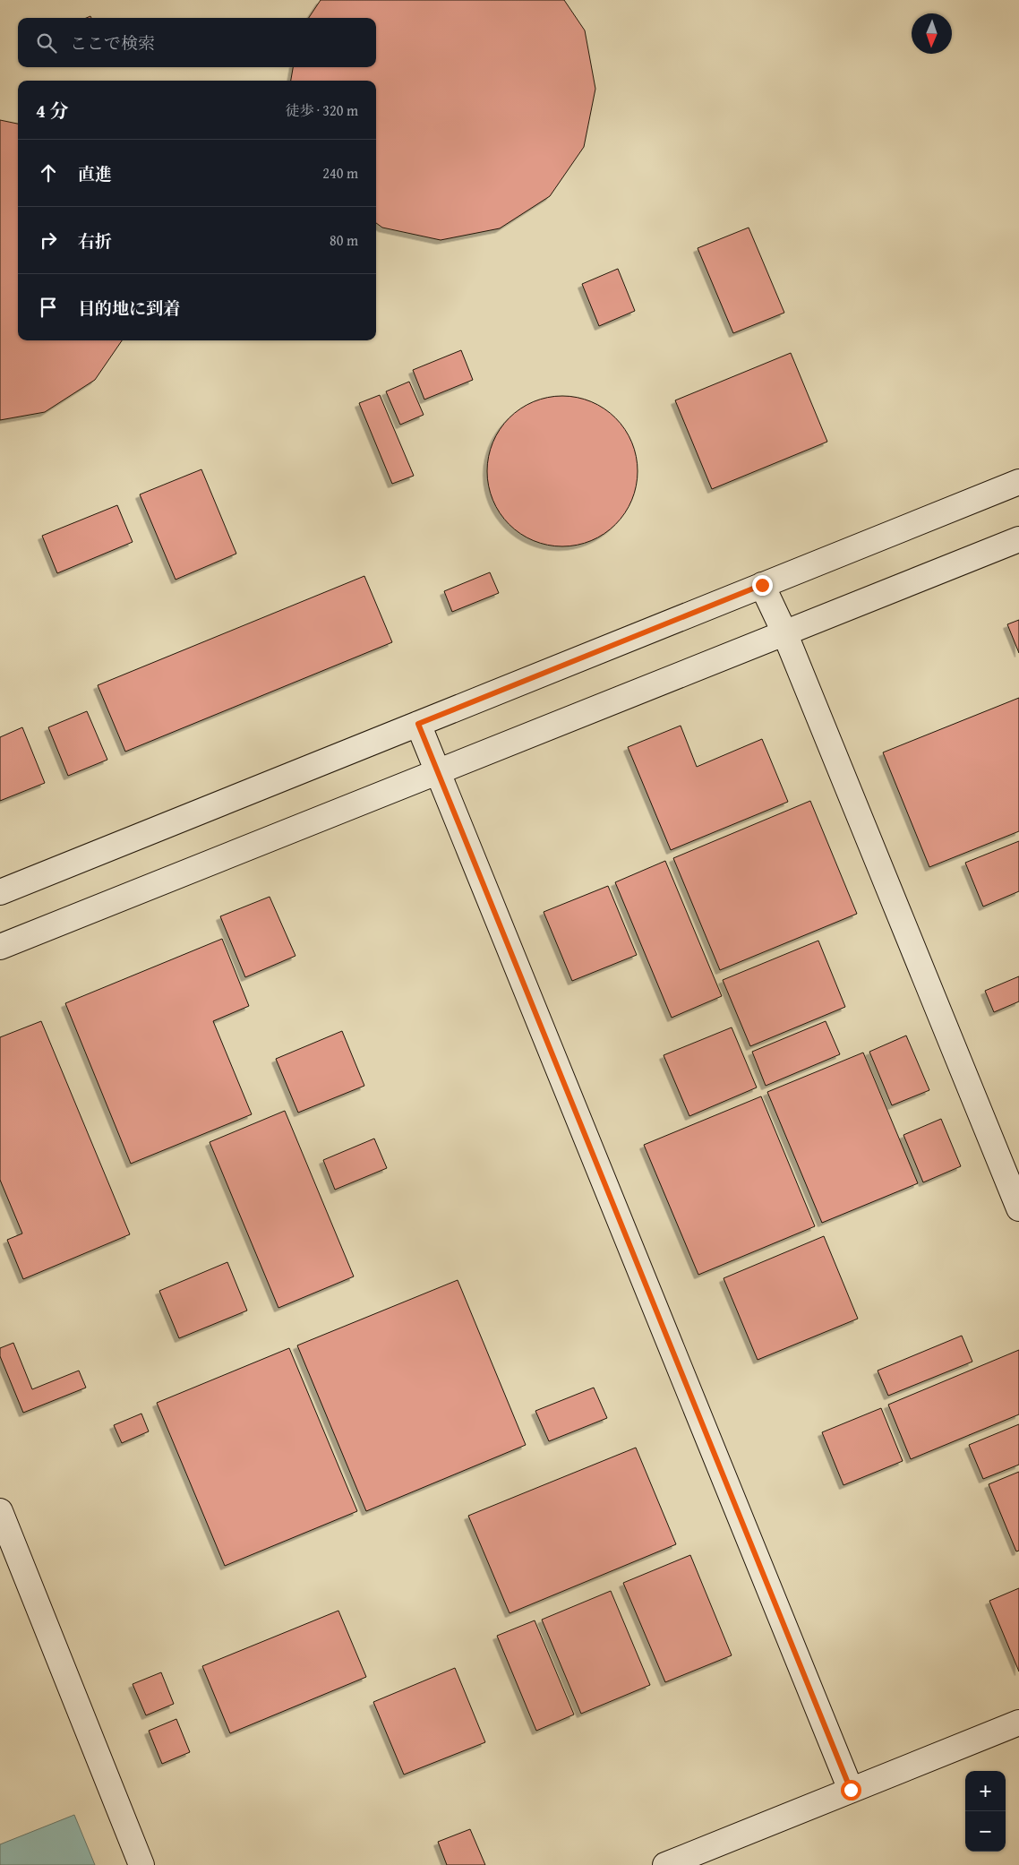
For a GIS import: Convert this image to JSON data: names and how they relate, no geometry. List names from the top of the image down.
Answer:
{
  "north": "bottom",
  "page": {
    "search": "ここで検索",
    "heading": ["4 分", "徒歩 · 320 m"],
    "list": [
      ["直進", "240 m"],
      ["右折", "80 m"],
      "目的地に到着"
    ],
    "map_buttons": ["+", "−"]
  }
}
